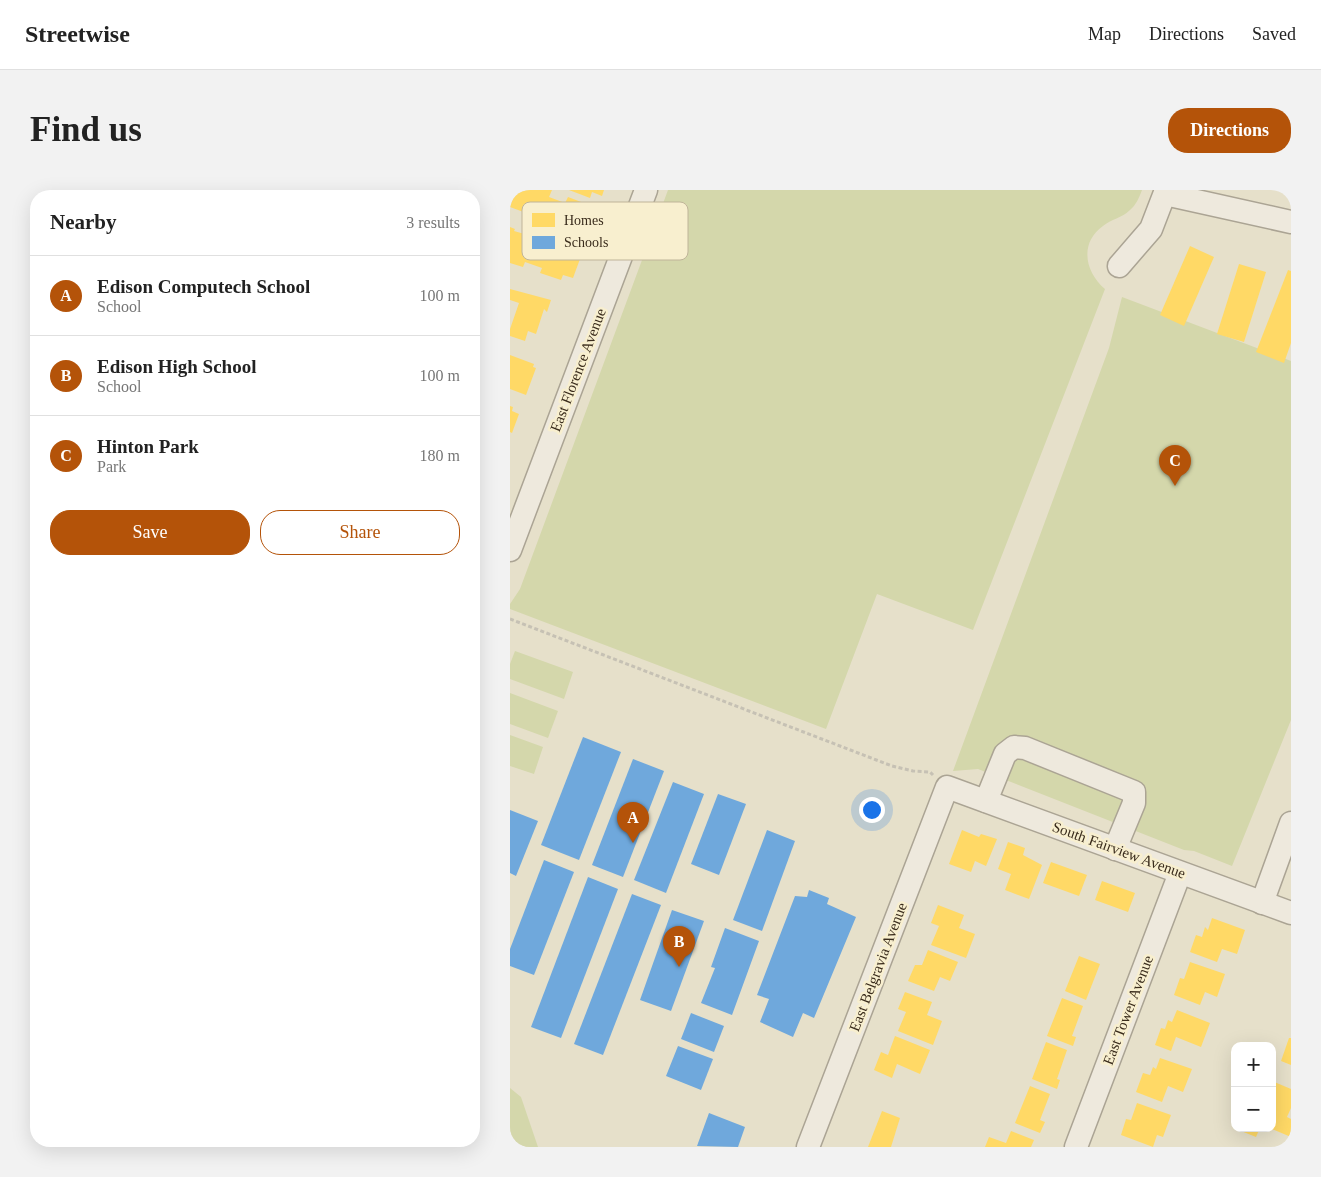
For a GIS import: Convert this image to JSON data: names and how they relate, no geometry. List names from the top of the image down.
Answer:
{
  "streets": {
    "street": [
      "East Florence Avenue",
      "South Fairview Avenue",
      "East Belgravia Avenue",
      "East Tower Avenue"
    ]
  },
  "crossings": [
    ["South Fairview Avenue", "East Belgravia Avenue"],
    ["South Fairview Avenue", "East Tower Avenue"]
  ],
  "legend": ["Homes", "Schools"],
  "page": {
    "header": "Streetwise",
    "nav": ["Map", "Directions", "Saved"],
    "buttons": [
      "Directions",
      ["Save", "Share"]
    ],
    "title": "Find us",
    "heading": ["Nearby", "3 results"],
    "list": [
      {
        "mark": "A",
        "name": "Edison Computech School",
        "note": "School",
        "value": "100 m"
      },
      {
        "mark": "B",
        "name": "Edison High School",
        "note": "School",
        "value": "100 m"
      },
      {
        "mark": "C",
        "name": "Hinton Park",
        "note": "Park",
        "value": "180 m"
      }
    ],
    "pins": ["C", "A", "B"],
    "map_buttons": ["+", "−"]
  }
}
